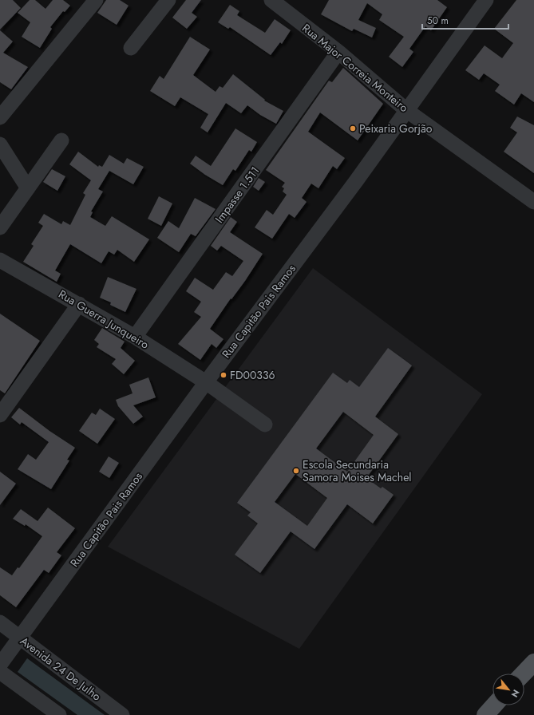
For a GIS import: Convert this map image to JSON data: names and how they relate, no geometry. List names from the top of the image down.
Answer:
{
  "streets": {
    "street": [
      "Rua Major Correia Monteiro",
      "Impasse 1.511",
      "Rua Capitão Pais Ramos",
      "Rua Guerra Junqueiro",
      "Avenida 24 De Julho"
    ]
  },
  "crossings": [
    ["Rua Major Correia Monteiro", "Impasse 1.511"],
    ["Rua Major Correia Monteiro", "Rua Capitão Pais Ramos"],
    ["Impasse 1.511", "Rua Guerra Junqueiro"],
    ["Rua Capitão Pais Ramos", "Rua Guerra Junqueiro"],
    ["Rua Capitão Pais Ramos", "Avenida 24 De Julho"]
  ],
  "places": ["Peixaria Gorjão", "FD00336", "Escola Secundaria Samora Moises Machel"],
  "scale_bar": "50 m",
  "north": "bottom right"
}
